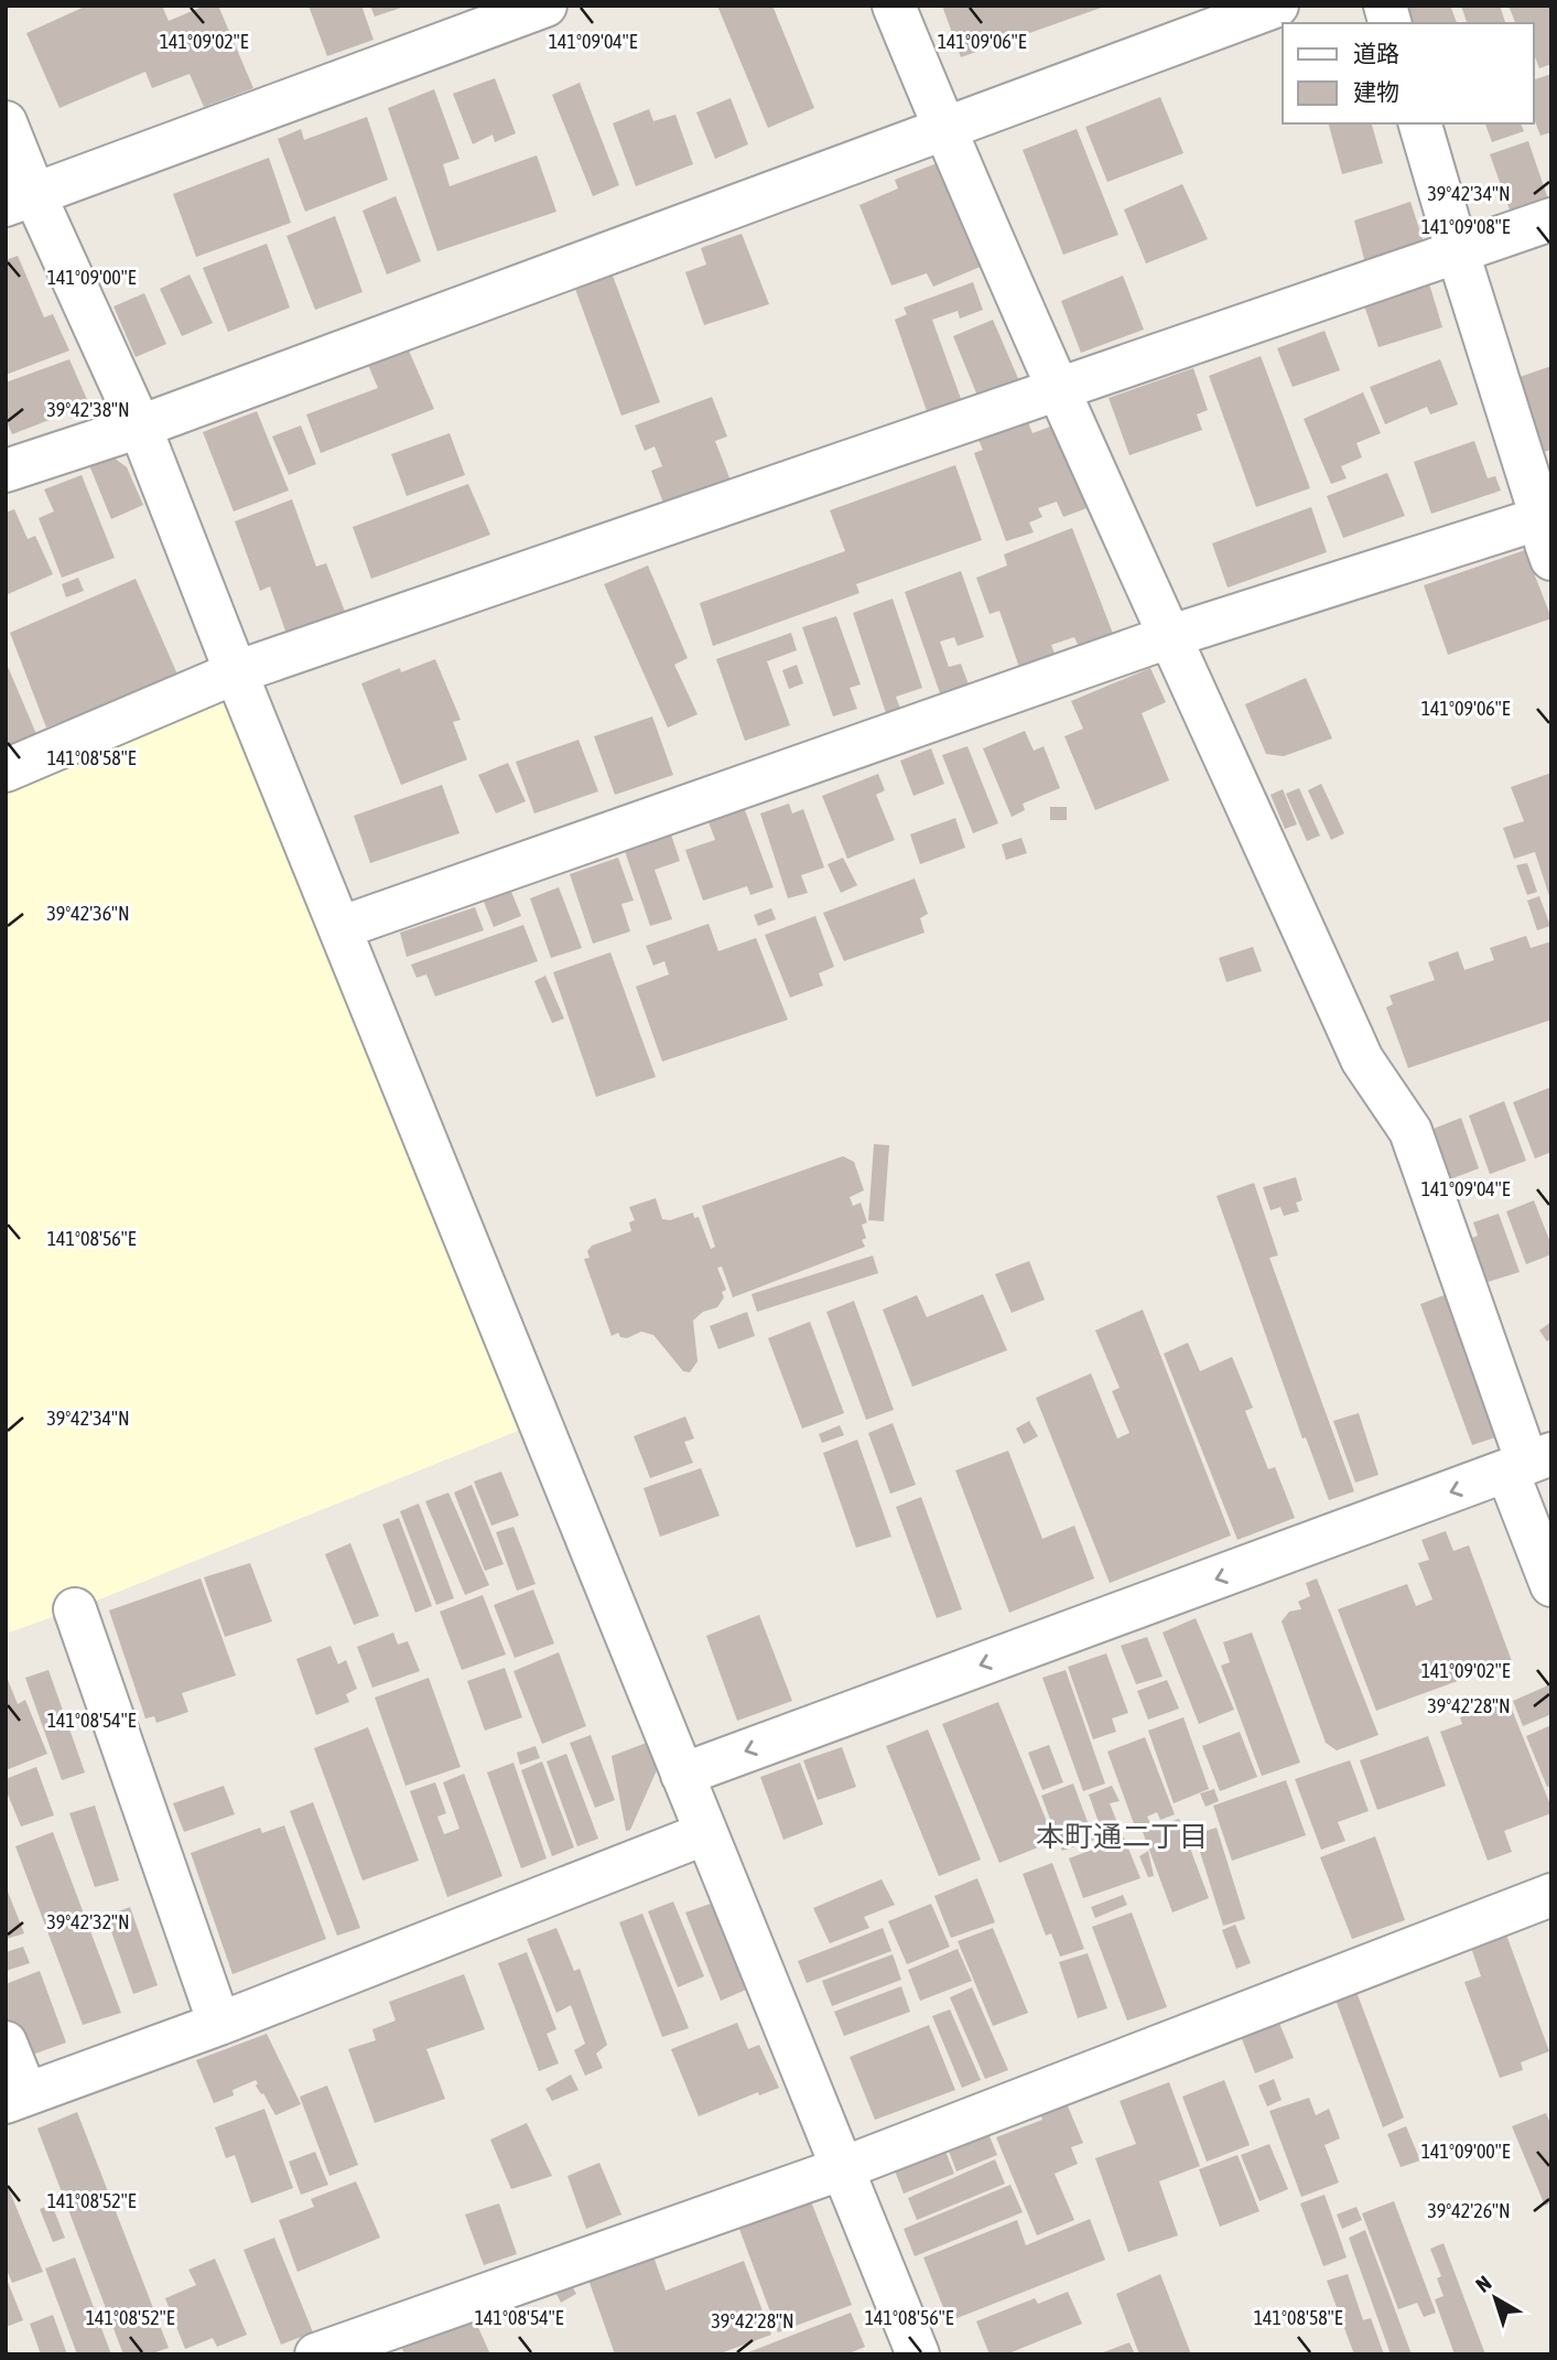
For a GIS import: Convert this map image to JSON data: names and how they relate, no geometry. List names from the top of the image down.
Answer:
{
  "districts": ["本町通二丁目"],
  "legend": ["道路", "建物"],
  "north": "top left",
  "coordinates": [
    "141°09'04\"E",
    "141°09'02\"E",
    "141°09'06\"E",
    "39°42'34\"N",
    "141°09'08\"E",
    "141°09'00\"E",
    "39°42'38\"N",
    "141°08'58\"E",
    "39°42'36\"N",
    "141°08'56\"E",
    "39°42'28\"N",
    "141°08'54\"E",
    "39°42'32\"N",
    "141°08'52\"E",
    "39°42'26\"N"
  ]
}
